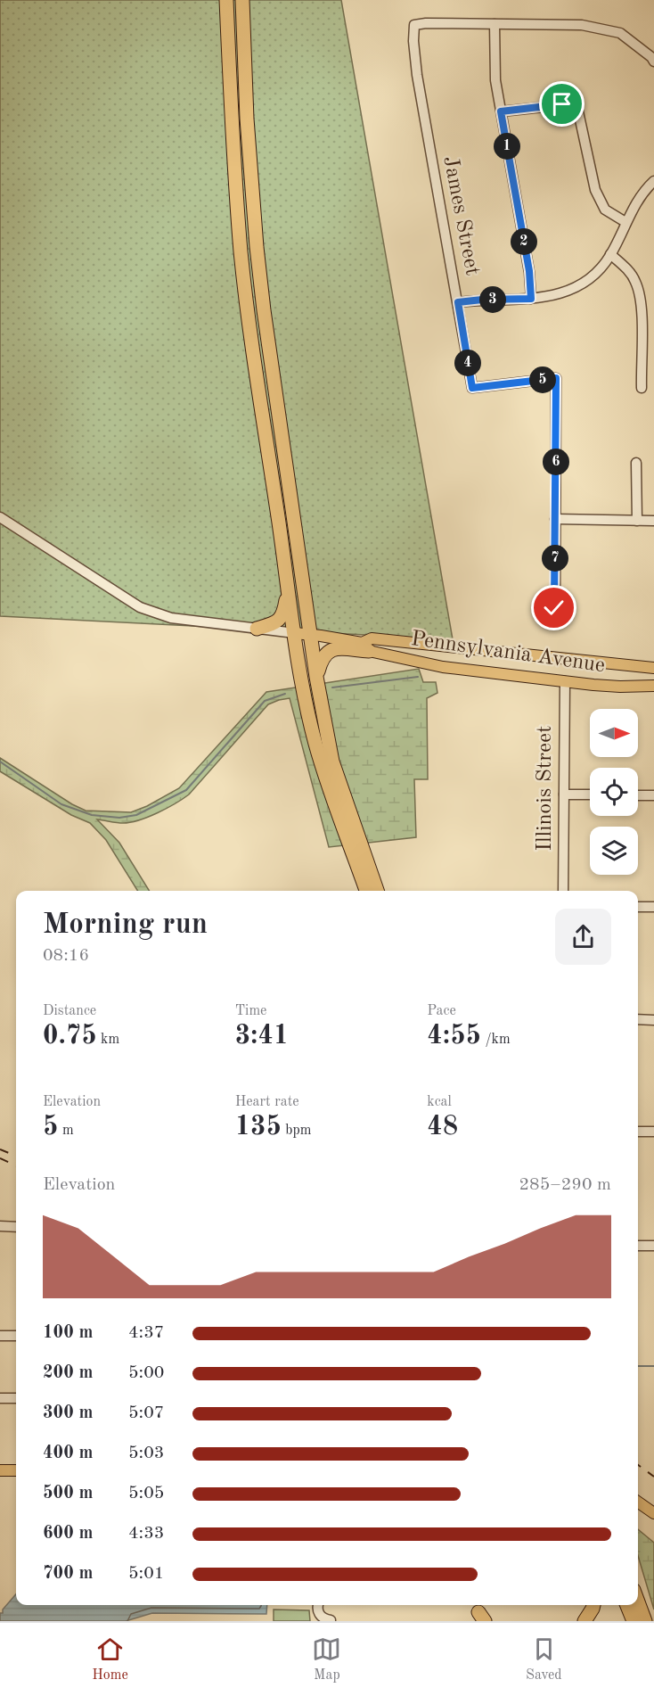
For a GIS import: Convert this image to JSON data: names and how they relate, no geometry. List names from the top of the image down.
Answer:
{
  "streets": {
    "main road": ["Pennsylvania Avenue"],
    "street": ["James Street", "Illinois Street"]
  },
  "crossings": [
    ["Pennsylvania Avenue", "Illinois Street"]
  ],
  "north": "right",
  "page": {
    "pins": [
      "1",
      "2",
      "3",
      "4",
      "5",
      "6",
      "7"
    ],
    "heading": ["Morning run", "08:16"],
    "stats": [
      ["Distance", "0.75 km"],
      ["Time", "3:41"],
      ["Pace", "4:55 /km"],
      ["Elevation", "5 m"],
      ["Heart rate", "135 bpm"],
      ["kcal", "48"]
    ],
    "chart": ["Elevation", "285–290 m"],
    "list": [
      {
        "name": "100 m",
        "note": "4:37"
      },
      {
        "name": "200 m",
        "note": "5:00"
      },
      {
        "name": "300 m",
        "note": "5:07"
      },
      {
        "name": "400 m",
        "note": "5:03"
      },
      {
        "name": "500 m",
        "note": "5:05"
      },
      {
        "name": "600 m",
        "note": "4:33"
      },
      {
        "name": "700 m",
        "note": "5:01"
      }
    ],
    "tabs": ["Home", "Map", "Saved"]
  }
}
